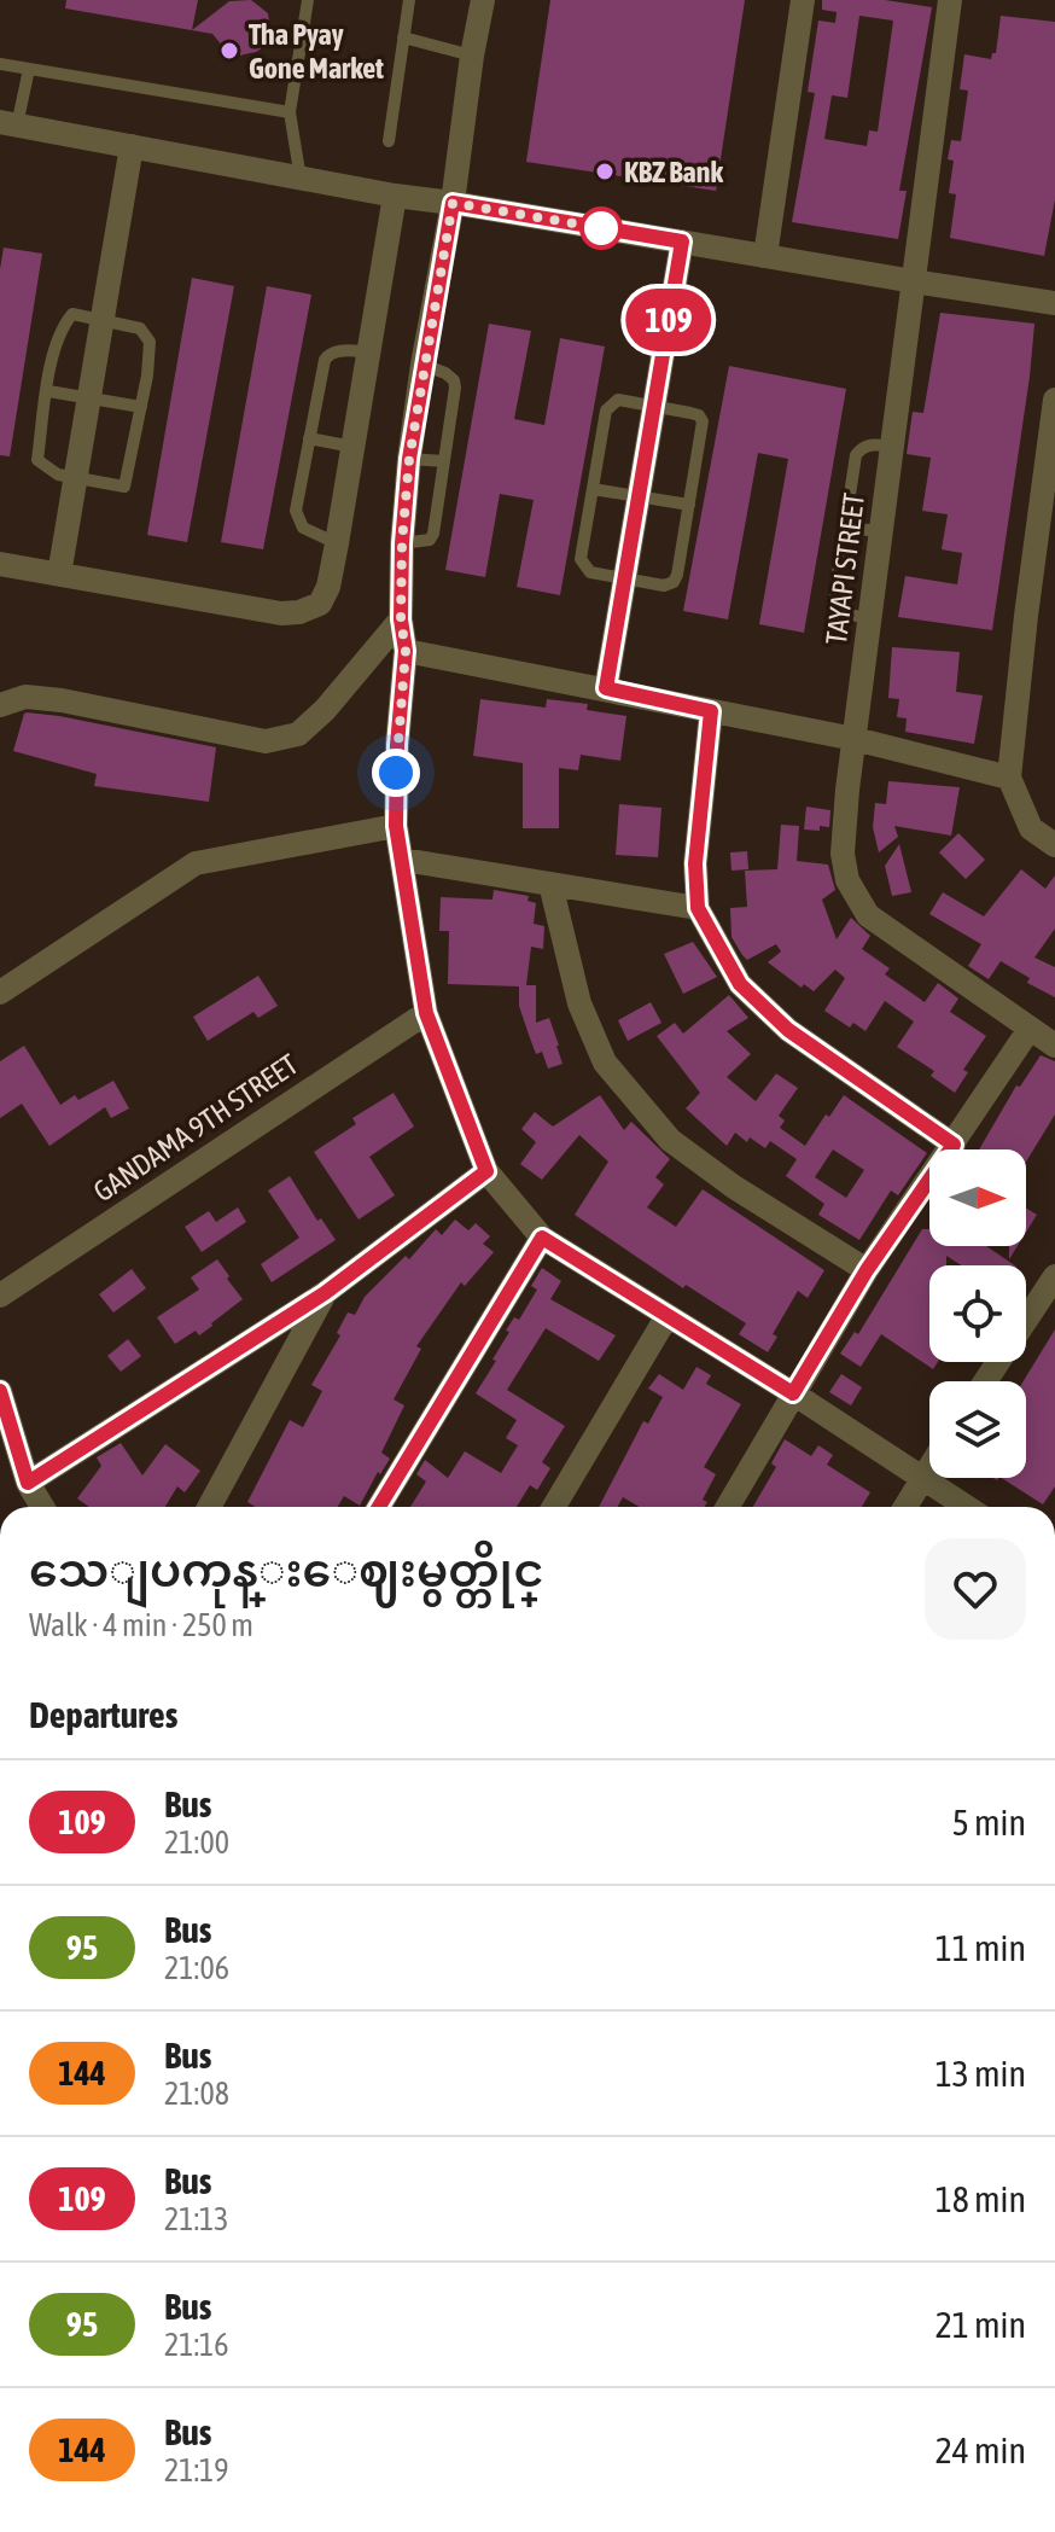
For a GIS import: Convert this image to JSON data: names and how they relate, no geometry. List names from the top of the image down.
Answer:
{
  "streets": {
    "street": ["TAYAPI STREET", "GANDAMA 9TH STREET"]
  },
  "places": ["Tha Pyay Gone Market", "KBZ Bank"],
  "lines": ["bus line 109"],
  "north": "right",
  "page": {
    "on_map": "109",
    "heading": [
      ["သေျပကုန္းေဈးမွတ္တိုင္", "Walk · 4 min · 250 m"],
      "Departures"
    ],
    "list": [
      {
        "mark": "109",
        "name": "Bus",
        "note": "21:00",
        "value": "5 min"
      },
      {
        "mark": "95",
        "name": "Bus",
        "note": "21:06",
        "value": "11 min"
      },
      {
        "mark": "144",
        "name": "Bus",
        "note": "21:08",
        "value": "13 min"
      },
      {
        "mark": "109",
        "name": "Bus",
        "note": "21:13",
        "value": "18 min"
      },
      {
        "mark": "95",
        "name": "Bus",
        "note": "21:16",
        "value": "21 min"
      },
      {
        "mark": "144",
        "name": "Bus",
        "note": "21:19",
        "value": "24 min"
      }
    ]
  }
}
